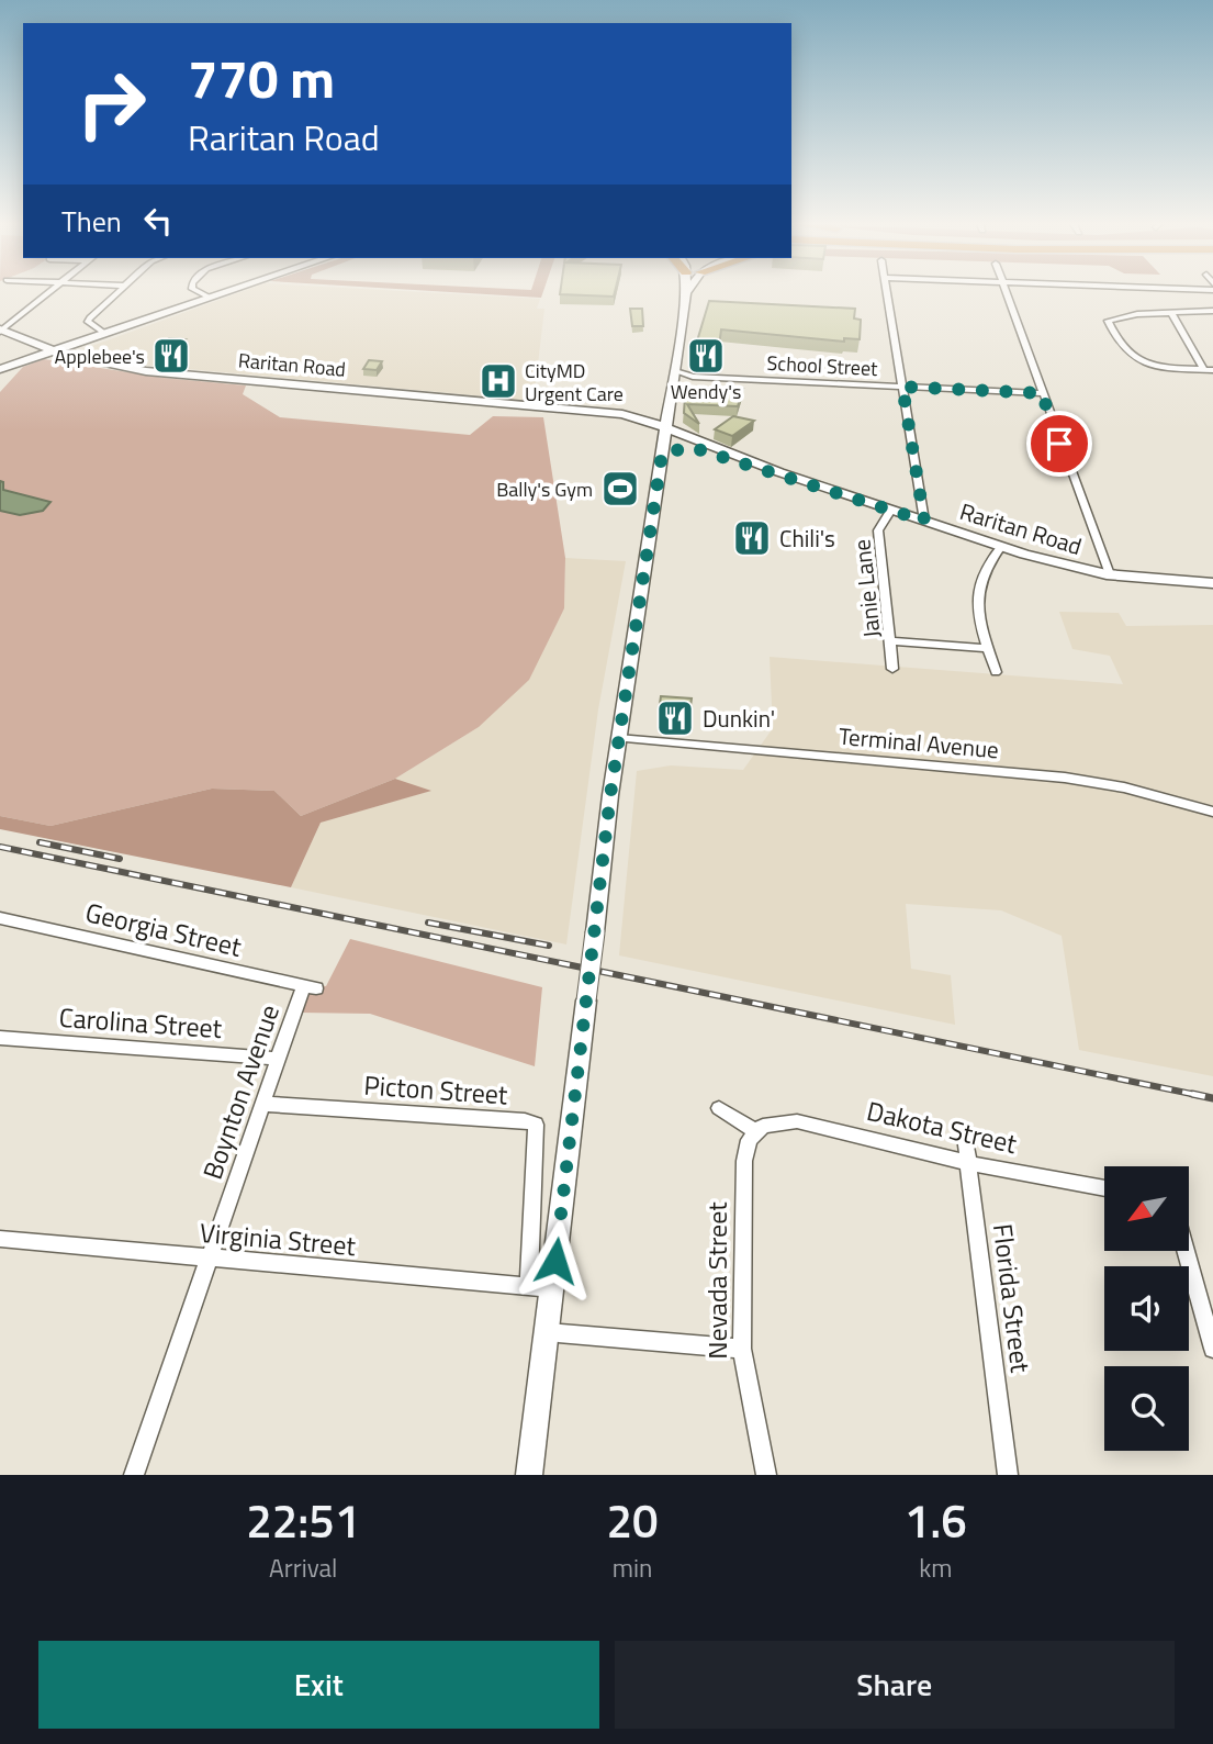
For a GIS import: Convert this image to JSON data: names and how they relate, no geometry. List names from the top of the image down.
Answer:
{
  "streets": {
    "main road": ["Raritan Road"],
    "street": [
      "School Street",
      "Janie Lane",
      "Terminal Avenue",
      "Georgia Street",
      "Carolina Street",
      "Picton Street",
      "Boynton Avenue",
      "Dakota Street",
      "Virginia Street",
      "Nevada Street",
      "Florida Street"
    ]
  },
  "crossings": [
    ["Raritan Road", "Janie Lane"],
    ["Georgia Street", "Boynton Avenue"],
    ["Carolina Street", "Boynton Avenue"],
    ["Picton Street", "Boynton Avenue"],
    ["Picton Street", "Virginia Street"],
    ["Boynton Avenue", "Virginia Street"],
    ["Dakota Street", "Nevada Street"],
    ["Dakota Street", "Florida Street"]
  ],
  "places": {
    "restaurant": [
      "Applebee's",
      "Wendy's",
      "Chili's",
      "Dunkin'"
    ],
    "hospital": ["CityMD Urgent Care"],
    "sports": ["Bally's Gym"]
  },
  "north": "bottom left",
  "page": {
    "turn": ["770 m", "Raritan Road"],
    "then": "Then",
    "eta": [
      "22:51",
      "Arrival",
      "20",
      "min",
      "1.6",
      "km"
    ],
    "buttons": ["Exit", "Share"]
  }
}
